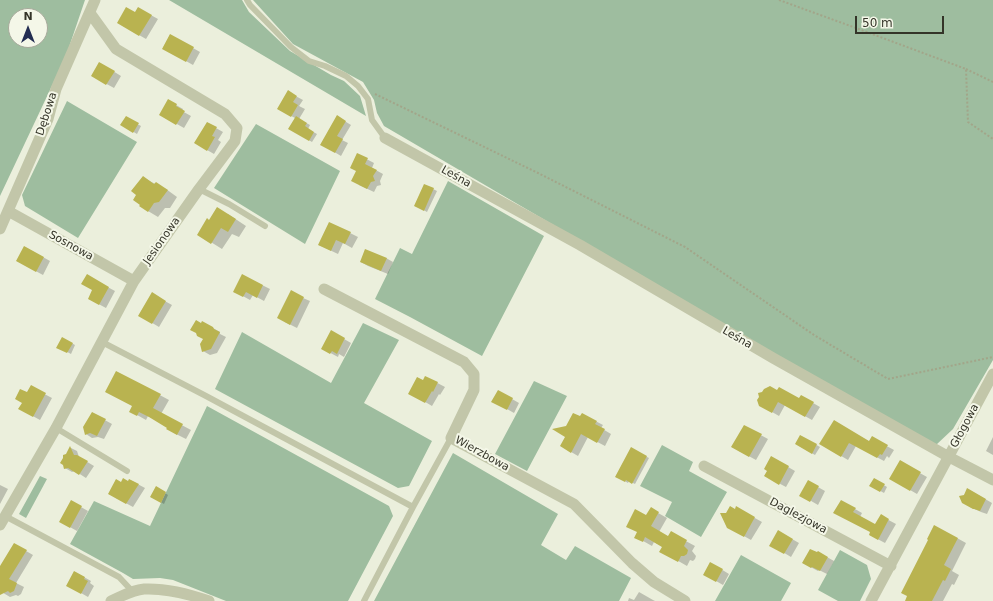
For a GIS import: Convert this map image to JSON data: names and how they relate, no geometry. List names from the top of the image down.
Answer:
{
  "streets": {
    "street": [
      "Dębowa",
      "Leśna",
      "Jesionowa",
      "Sosnowa",
      "Głogowa",
      "Wierzbowa",
      "Daglezjowa"
    ]
  },
  "crossings": [
    ["Dębowa", "Jesionowa"],
    ["Dębowa", "Sosnowa"],
    ["Leśna", "Głogowa"],
    ["Jesionowa", "Sosnowa"]
  ],
  "scale_bar": "50 m",
  "north": "top"
}
